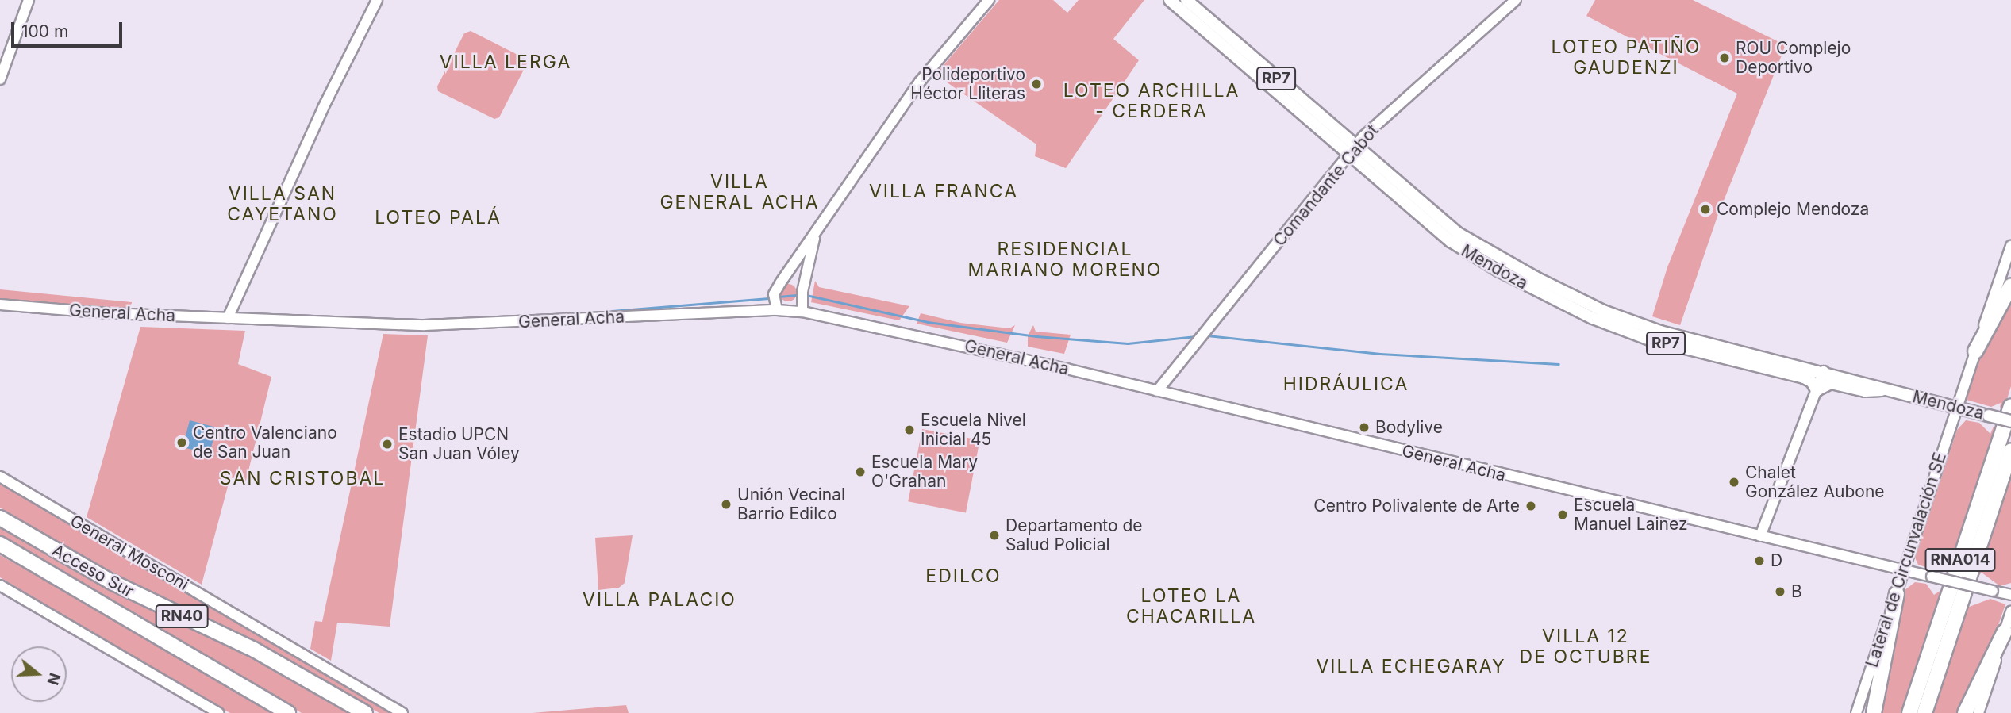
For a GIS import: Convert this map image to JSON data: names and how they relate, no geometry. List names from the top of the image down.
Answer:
{
  "streets": {
    "highway": ["RNA014", "Acceso Sur", "RN40"],
    "main road": [
      "RP7",
      "Comandante Cabot",
      "Mendoza",
      "General Acha",
      "General Mosconi",
      "Lateral de Circunvalación SE"
    ]
  },
  "crossings": [
    ["Comandante Cabot", "Mendoza"],
    ["Comandante Cabot", "General Acha"],
    ["Mendoza", "Lateral de Circunvalación SE"],
    ["General Acha", "Lateral de Circunvalación SE"]
  ],
  "districts": [
    "LOTEO PATIÑO GAUDENZI",
    "VILLA LERGA",
    "LOTEO ARCHILLA - CERDERA",
    "VILLA GENERAL ACHA",
    "VILLA FRANCA",
    "VILLA SAN CAYETANO",
    "LOTEO PALÁ",
    "RESIDENCIAL MARIANO MORENO",
    "HIDRÁULICA",
    "SAN CRISTOBAL",
    "EDILCO",
    "LOTEO LA CHACARILLA",
    "VILLA PALACIO",
    "VILLA 12 DE OCTUBRE",
    "VILLA ECHEGARAY"
  ],
  "places": [
    "ROU Complejo Deportivo",
    "Polideportivo Héctor Lliteras",
    "Complejo Mendoza",
    "Bodylive",
    "Escuela Nivel Inicial 45",
    "Centro Valenciano de San Juan",
    "Estadio UPCN San Juan Vóley",
    "Escuela Mary O'Grahan",
    "Chalet González Aubone",
    "Unión Vecinal Barrio Edilco",
    "Centro Polivalente de Arte",
    "Escuela Manuel Lainez",
    "Departamento de Salud Policial",
    "D",
    "B"
  ],
  "scale_bar": "100 m",
  "north": "right"
}
